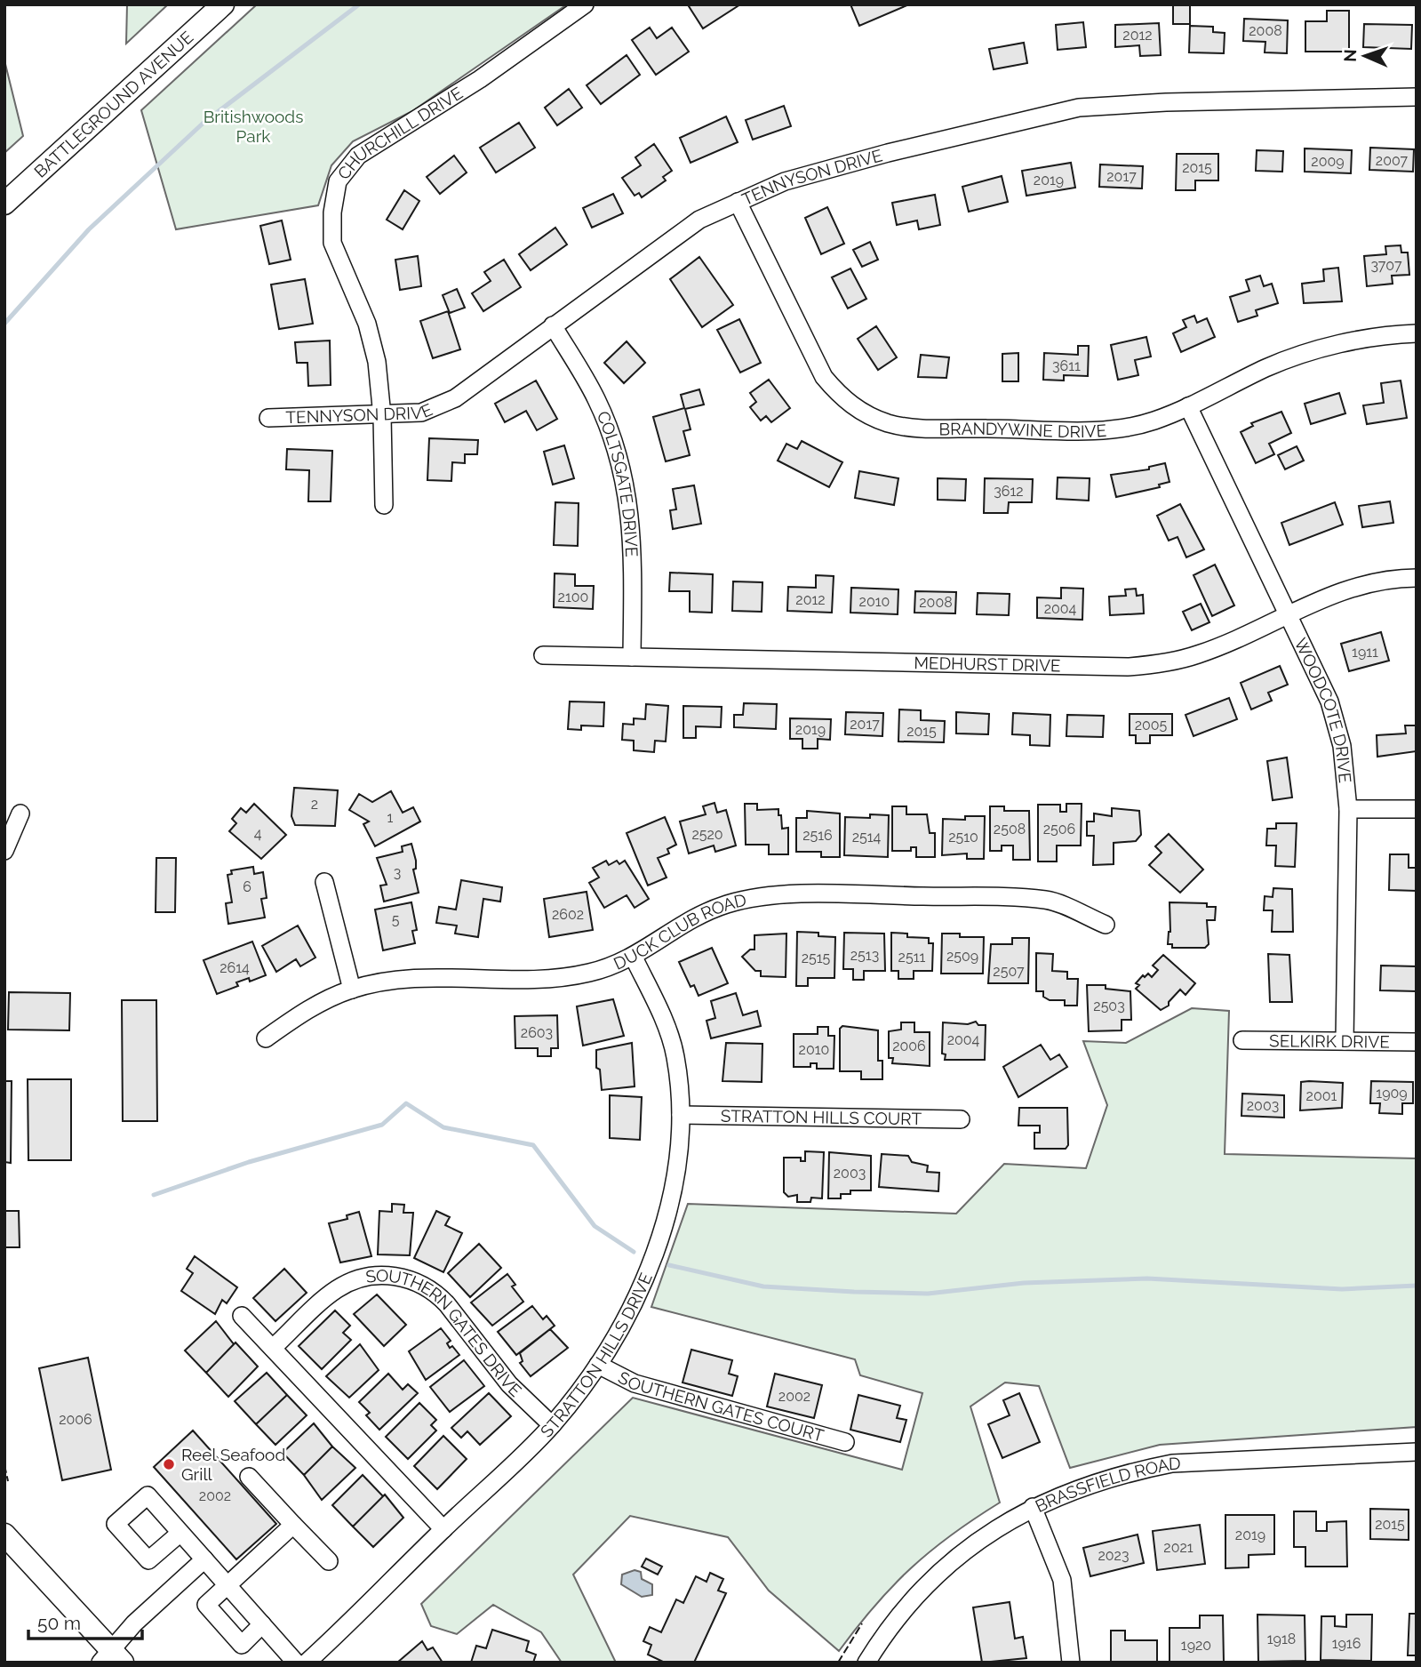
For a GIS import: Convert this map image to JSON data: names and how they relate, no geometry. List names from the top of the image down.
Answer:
{
  "streets": {
    "main road": ["BATTLEGROUND AVENUE"],
    "street": [
      "CHURCHILL DRIVE",
      "TENNYSON DRIVE",
      "BRANDYWINE DRIVE",
      "COLTSGATE DRIVE",
      "MEDHURST DRIVE",
      "WOODCOTE DRIVE",
      "DUCK CLUB ROAD",
      "SELKIRK DRIVE",
      "STRATTON HILLS COURT",
      "SOUTHERN GATES DRIVE",
      "STRATTON HILLS DRIVE",
      "SOUTHERN GATES COURT",
      "BRASSFIELD ROAD"
    ]
  },
  "crossings": [
    ["CHURCHILL DRIVE", "TENNYSON DRIVE"],
    ["TENNYSON DRIVE", "BRANDYWINE DRIVE"],
    ["TENNYSON DRIVE", "COLTSGATE DRIVE"],
    ["BRANDYWINE DRIVE", "WOODCOTE DRIVE"],
    ["COLTSGATE DRIVE", "MEDHURST DRIVE"],
    ["MEDHURST DRIVE", "WOODCOTE DRIVE"],
    ["WOODCOTE DRIVE", "SELKIRK DRIVE"],
    ["DUCK CLUB ROAD", "STRATTON HILLS DRIVE"],
    ["STRATTON HILLS COURT", "STRATTON HILLS DRIVE"],
    ["SOUTHERN GATES DRIVE", "STRATTON HILLS DRIVE"],
    ["STRATTON HILLS DRIVE", "SOUTHERN GATES COURT"]
  ],
  "parks": ["Britishwoods Park"],
  "places": ["Reel Seafood Grill"],
  "house_numbers": [
    "2008",
    "2012",
    "2007",
    "2009",
    "2015",
    "2017",
    "2019",
    "3707",
    "3611",
    "3612",
    "2100",
    "2012",
    "2010",
    "2008",
    "2004",
    "1911",
    "2017",
    "2005",
    "2019",
    "2015",
    "2",
    "1",
    "2508",
    "2506",
    "4",
    "2520",
    "2516",
    "2514",
    "2510",
    "3",
    "6",
    "2602",
    "5",
    "2513",
    "2509",
    "2511",
    "2515",
    "2614",
    "2507",
    "2503",
    "2603",
    "2004",
    "2006",
    "2010",
    "1909",
    "2001",
    "2003",
    "2003",
    "2002",
    "2006",
    "2002",
    "2015",
    "2019",
    "2021",
    "2023",
    "1918",
    "1916",
    "1920"
  ],
  "scale_bar": "50 m",
  "north": "left"
}
